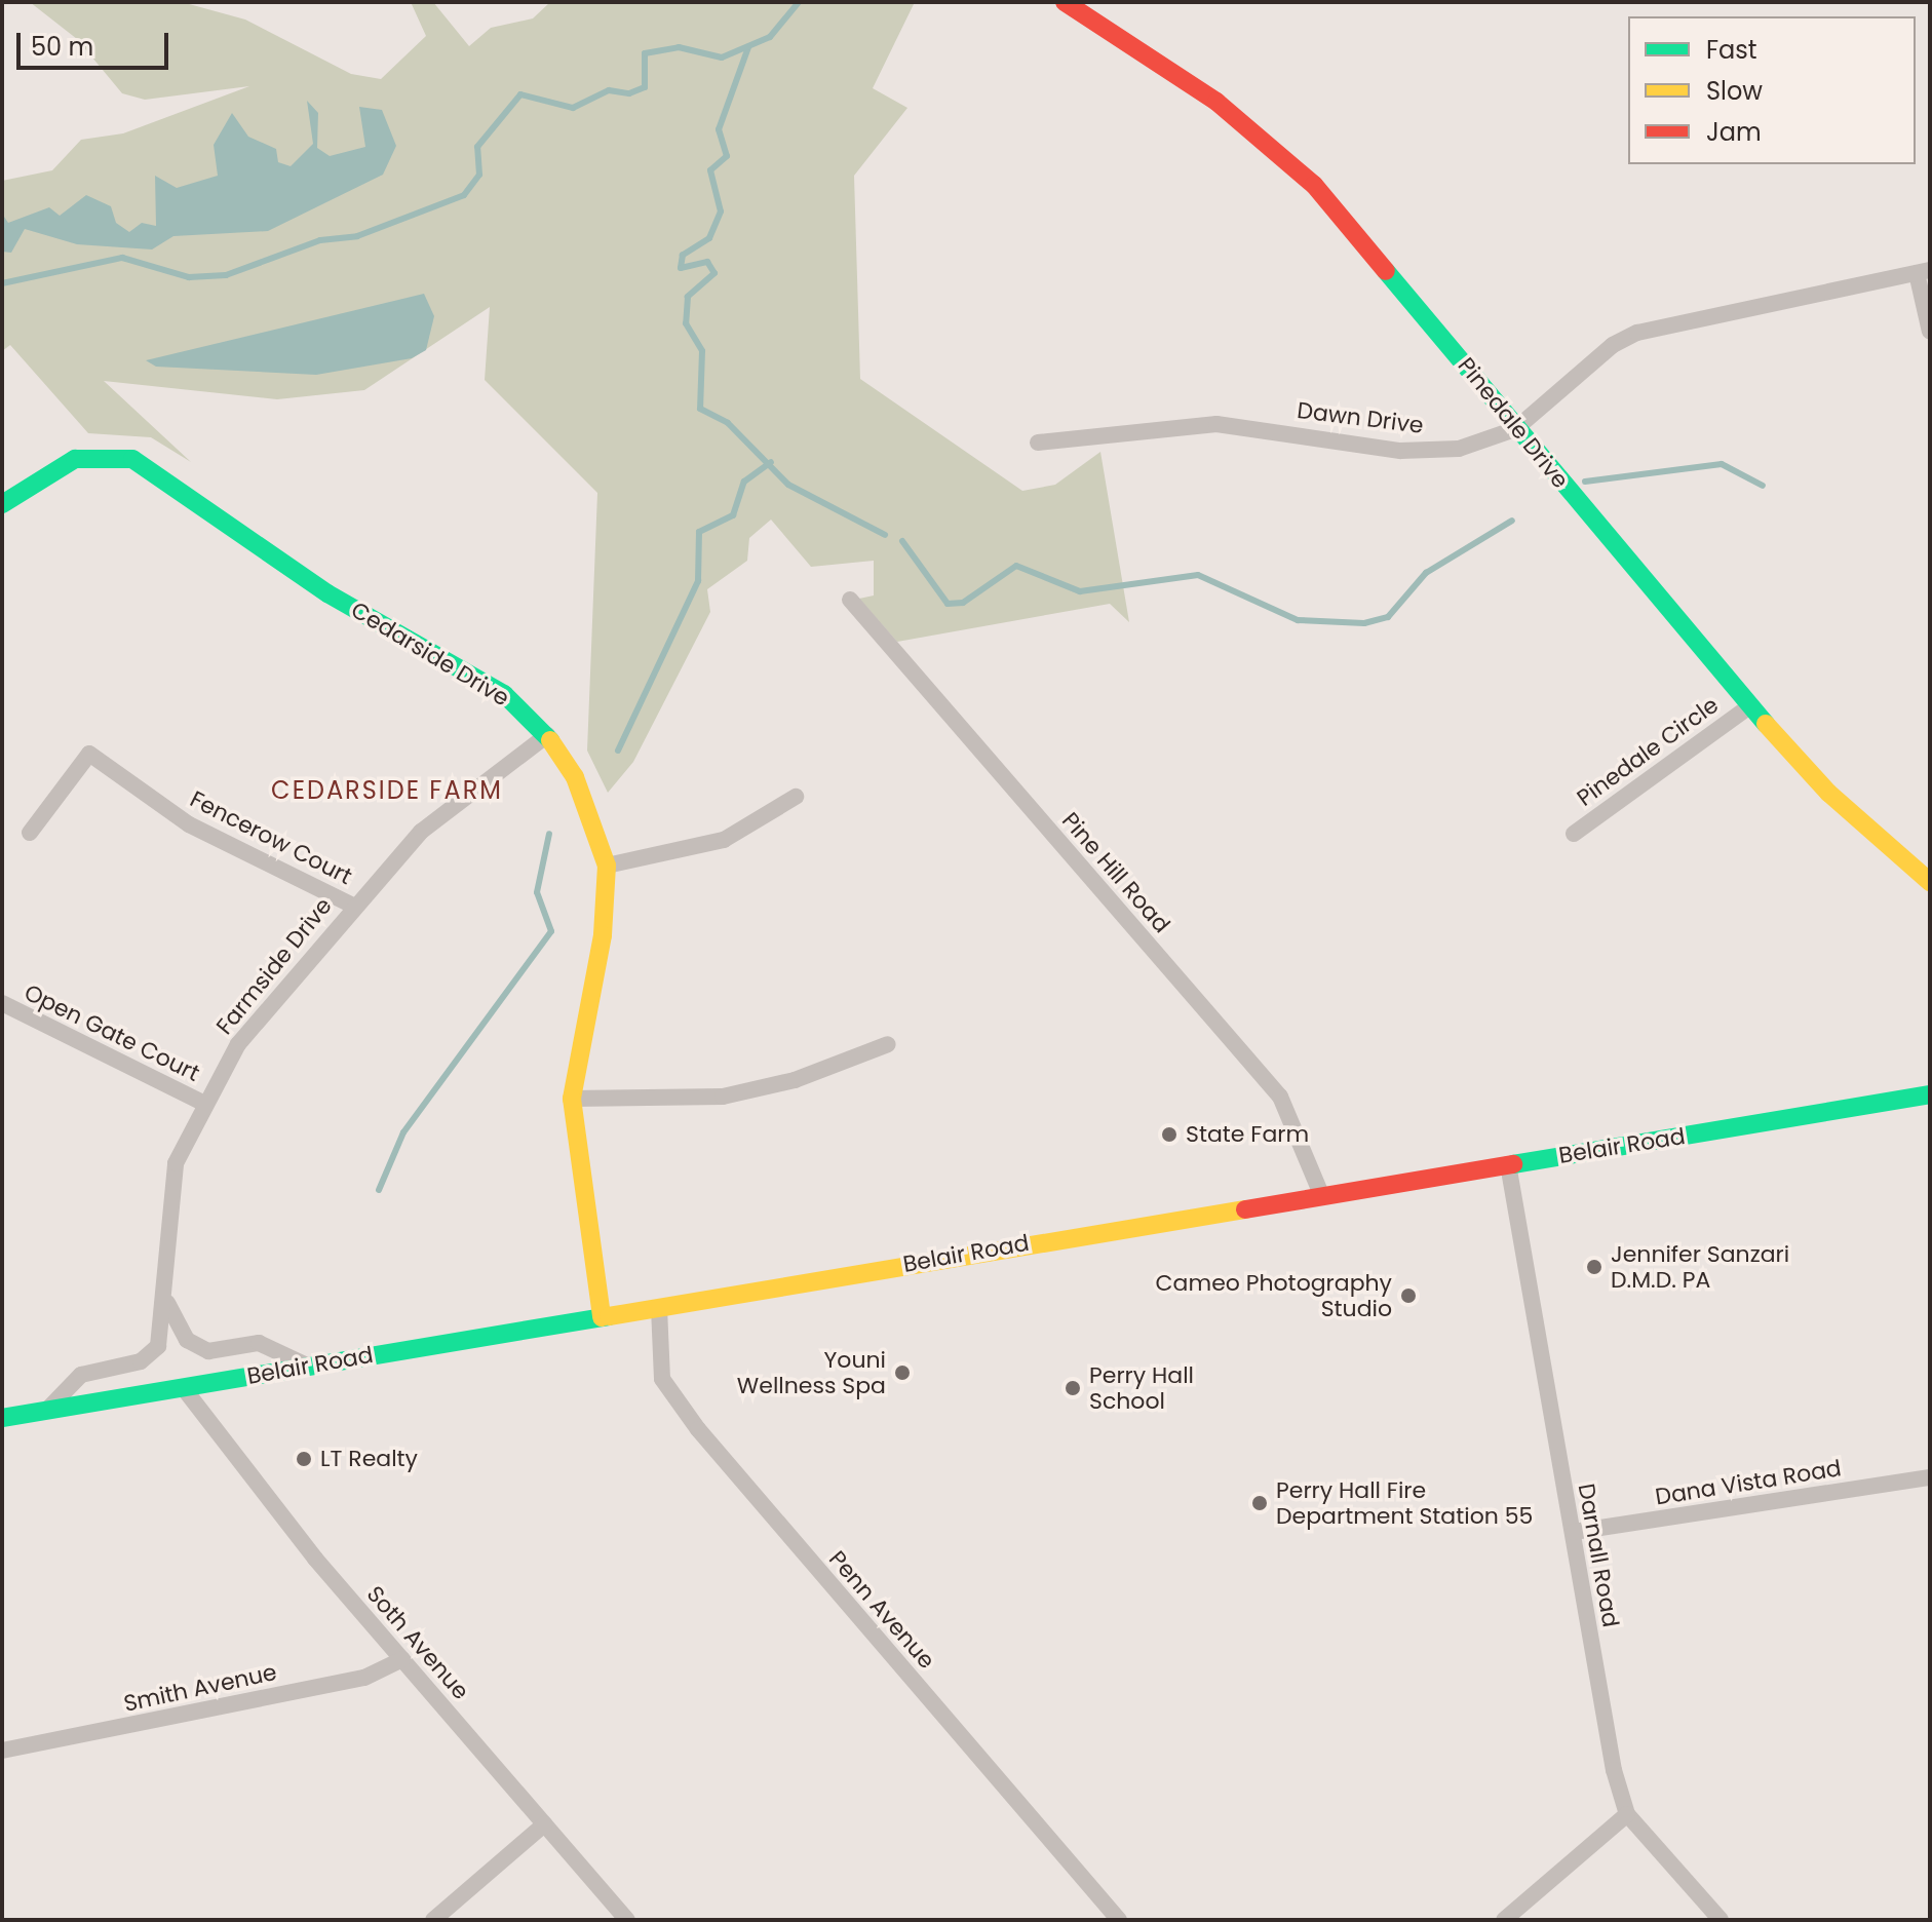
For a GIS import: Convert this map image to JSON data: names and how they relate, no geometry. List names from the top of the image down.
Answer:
{
  "streets": {
    "main road": ["Pinedale Drive", "Cedarside Drive", "Belair Road"],
    "street": [
      "Dawn Drive",
      "Pinedale Circle",
      "Fencerow Court",
      "Pine Hill Road",
      "Farmside Drive",
      "Open Gate Court",
      "Dana Vista Road",
      "Darnall Road",
      "Penn Avenue",
      "Soth Avenue",
      "Smith Avenue"
    ]
  },
  "crossings": [
    ["Dawn Drive", "Pinedale Drive"],
    ["Pinedale Drive", "Pinedale Circle"],
    ["Cedarside Drive", "Farmside Drive"],
    ["Cedarside Drive", "Belair Road"],
    ["Fencerow Court", "Farmside Drive"],
    ["Pine Hill Road", "Belair Road"],
    ["Farmside Drive", "Open Gate Court"],
    ["Farmside Drive", "Belair Road"],
    ["Belair Road", "Darnall Road"],
    ["Belair Road", "Penn Avenue"],
    ["Belair Road", "Soth Avenue"],
    ["Dana Vista Road", "Darnall Road"],
    ["Soth Avenue", "Smith Avenue"]
  ],
  "districts": ["CEDARSIDE FARM"],
  "places": [
    "State Farm",
    "Jennifer Sanzari D.M.D. PA",
    "Cameo Photography Studio",
    "Youni Wellness Spa",
    "Perry Hall School",
    "LT Realty",
    "Perry Hall Fire Department Station 55"
  ],
  "legend": ["Fast", "Slow", "Jam"],
  "scale_bar": "50 m"
}
